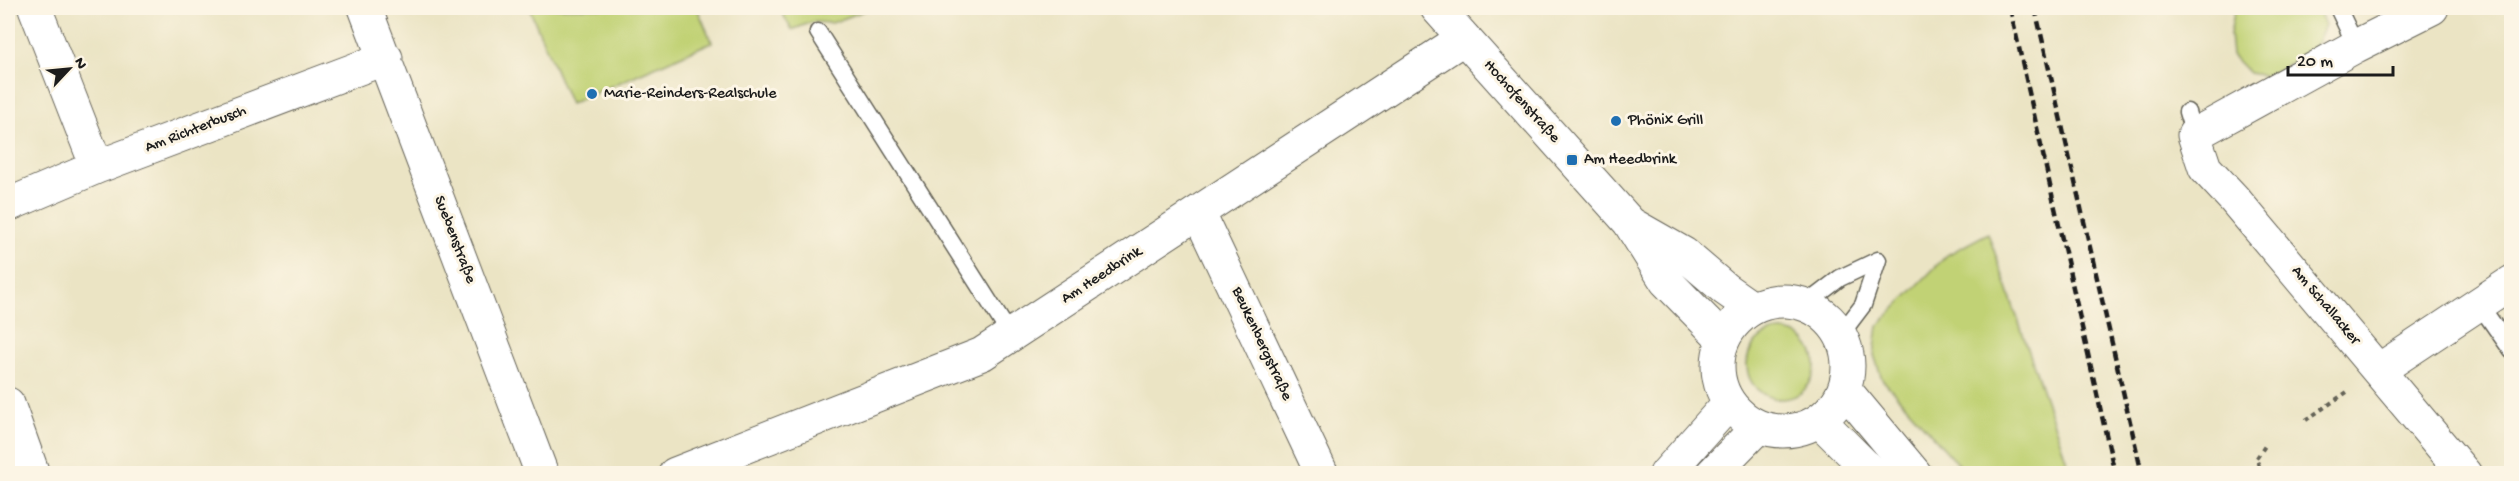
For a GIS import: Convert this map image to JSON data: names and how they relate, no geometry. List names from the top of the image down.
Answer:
{
  "streets": {
    "street": [
      "Hochofenstraße",
      "Am Richterbusch",
      "Suebenstraße",
      "Am Heedbrink",
      "Am Schallacker",
      "Beukenbergstraße"
    ]
  },
  "crossings": [
    ["Hochofenstraße", "Am Heedbrink"],
    ["Am Richterbusch", "Suebenstraße"],
    ["Am Heedbrink", "Beukenbergstraße"]
  ],
  "places": {
    "other": ["Marie-Reinders-Realschule", "Phönix Grill"],
    "transit": ["Am Heedbrink"]
  },
  "scale_bar": "20 m",
  "north": "top right"
}
